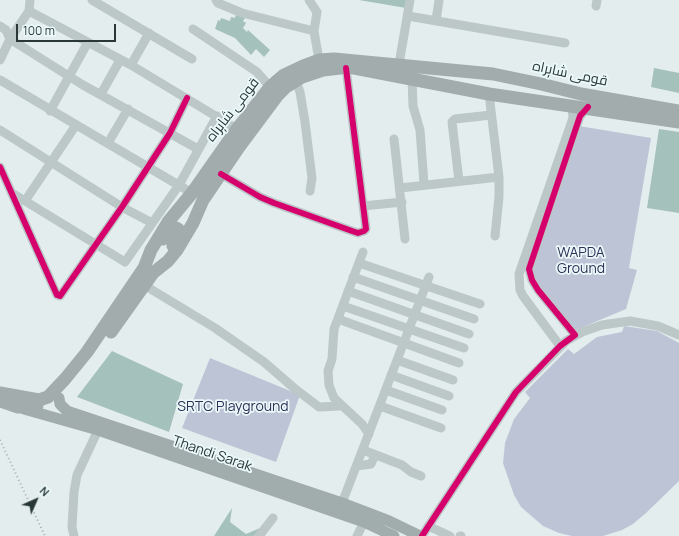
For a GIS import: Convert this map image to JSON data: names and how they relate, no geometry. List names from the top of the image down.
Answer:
{
  "streets": {
    "highway": ["قومی شاہراہ"],
    "main road": ["Thandi Sarak"]
  },
  "crossings": [
    ["قومی شاہراہ", "Thandi Sarak"]
  ],
  "parks": ["WAPDA Ground", "SRTC Playground"],
  "scale_bar": "100 m",
  "north": "top right"
}
